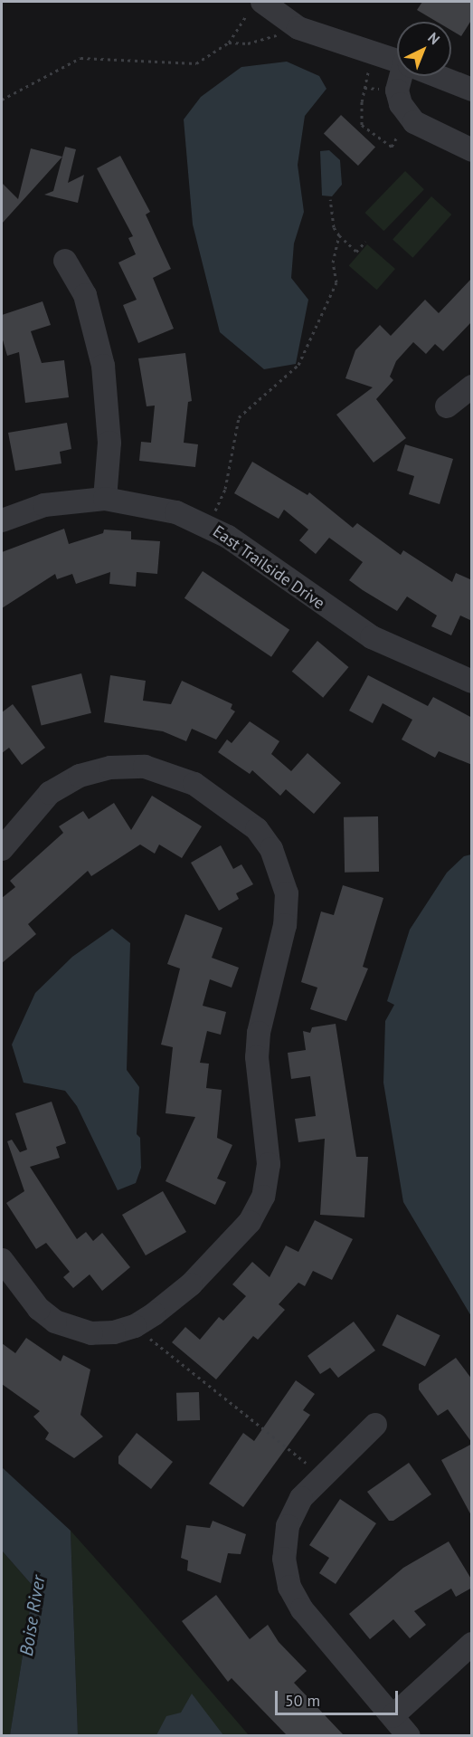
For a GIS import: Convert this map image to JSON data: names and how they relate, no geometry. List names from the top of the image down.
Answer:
{
  "streets": {
    "street": ["East Trailside Drive"]
  },
  "water": ["Boise River"],
  "scale_bar": "50 m",
  "north": "top right"
}
